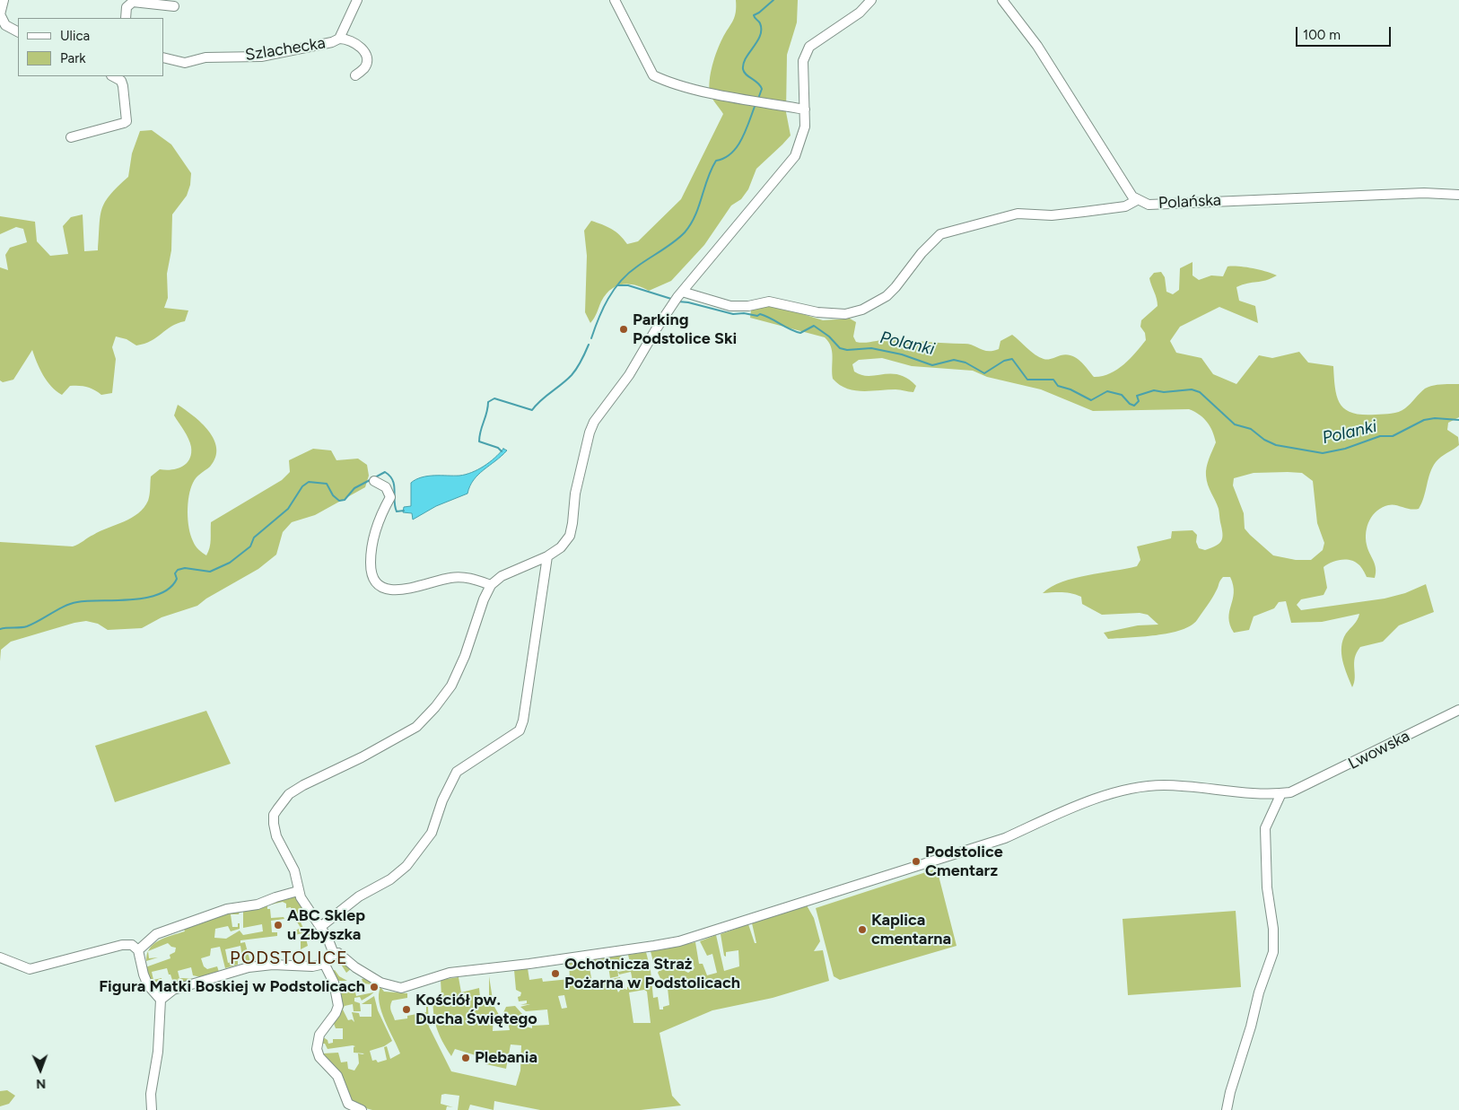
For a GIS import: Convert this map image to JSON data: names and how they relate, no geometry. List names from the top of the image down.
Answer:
{
  "streets": {
    "street": ["Szlachecka", "Polańska", "Lwowska"]
  },
  "districts": ["PODSTOLICE"],
  "water": ["Polanki"],
  "places": [
    "Parking Podstolice Ski",
    "Podstolice Cmentarz",
    "ABC Sklep u Zbyszka",
    "Kaplica cmentarna",
    "Ochotnicza Straż Pożarna w Podstolicach",
    "Figura Matki Boskiej w Podstolicach",
    "Kościół pw. Ducha Świętego",
    "Plebania"
  ],
  "legend": ["Ulica", "Park"],
  "scale_bar": "100 m",
  "north": "bottom"
}
